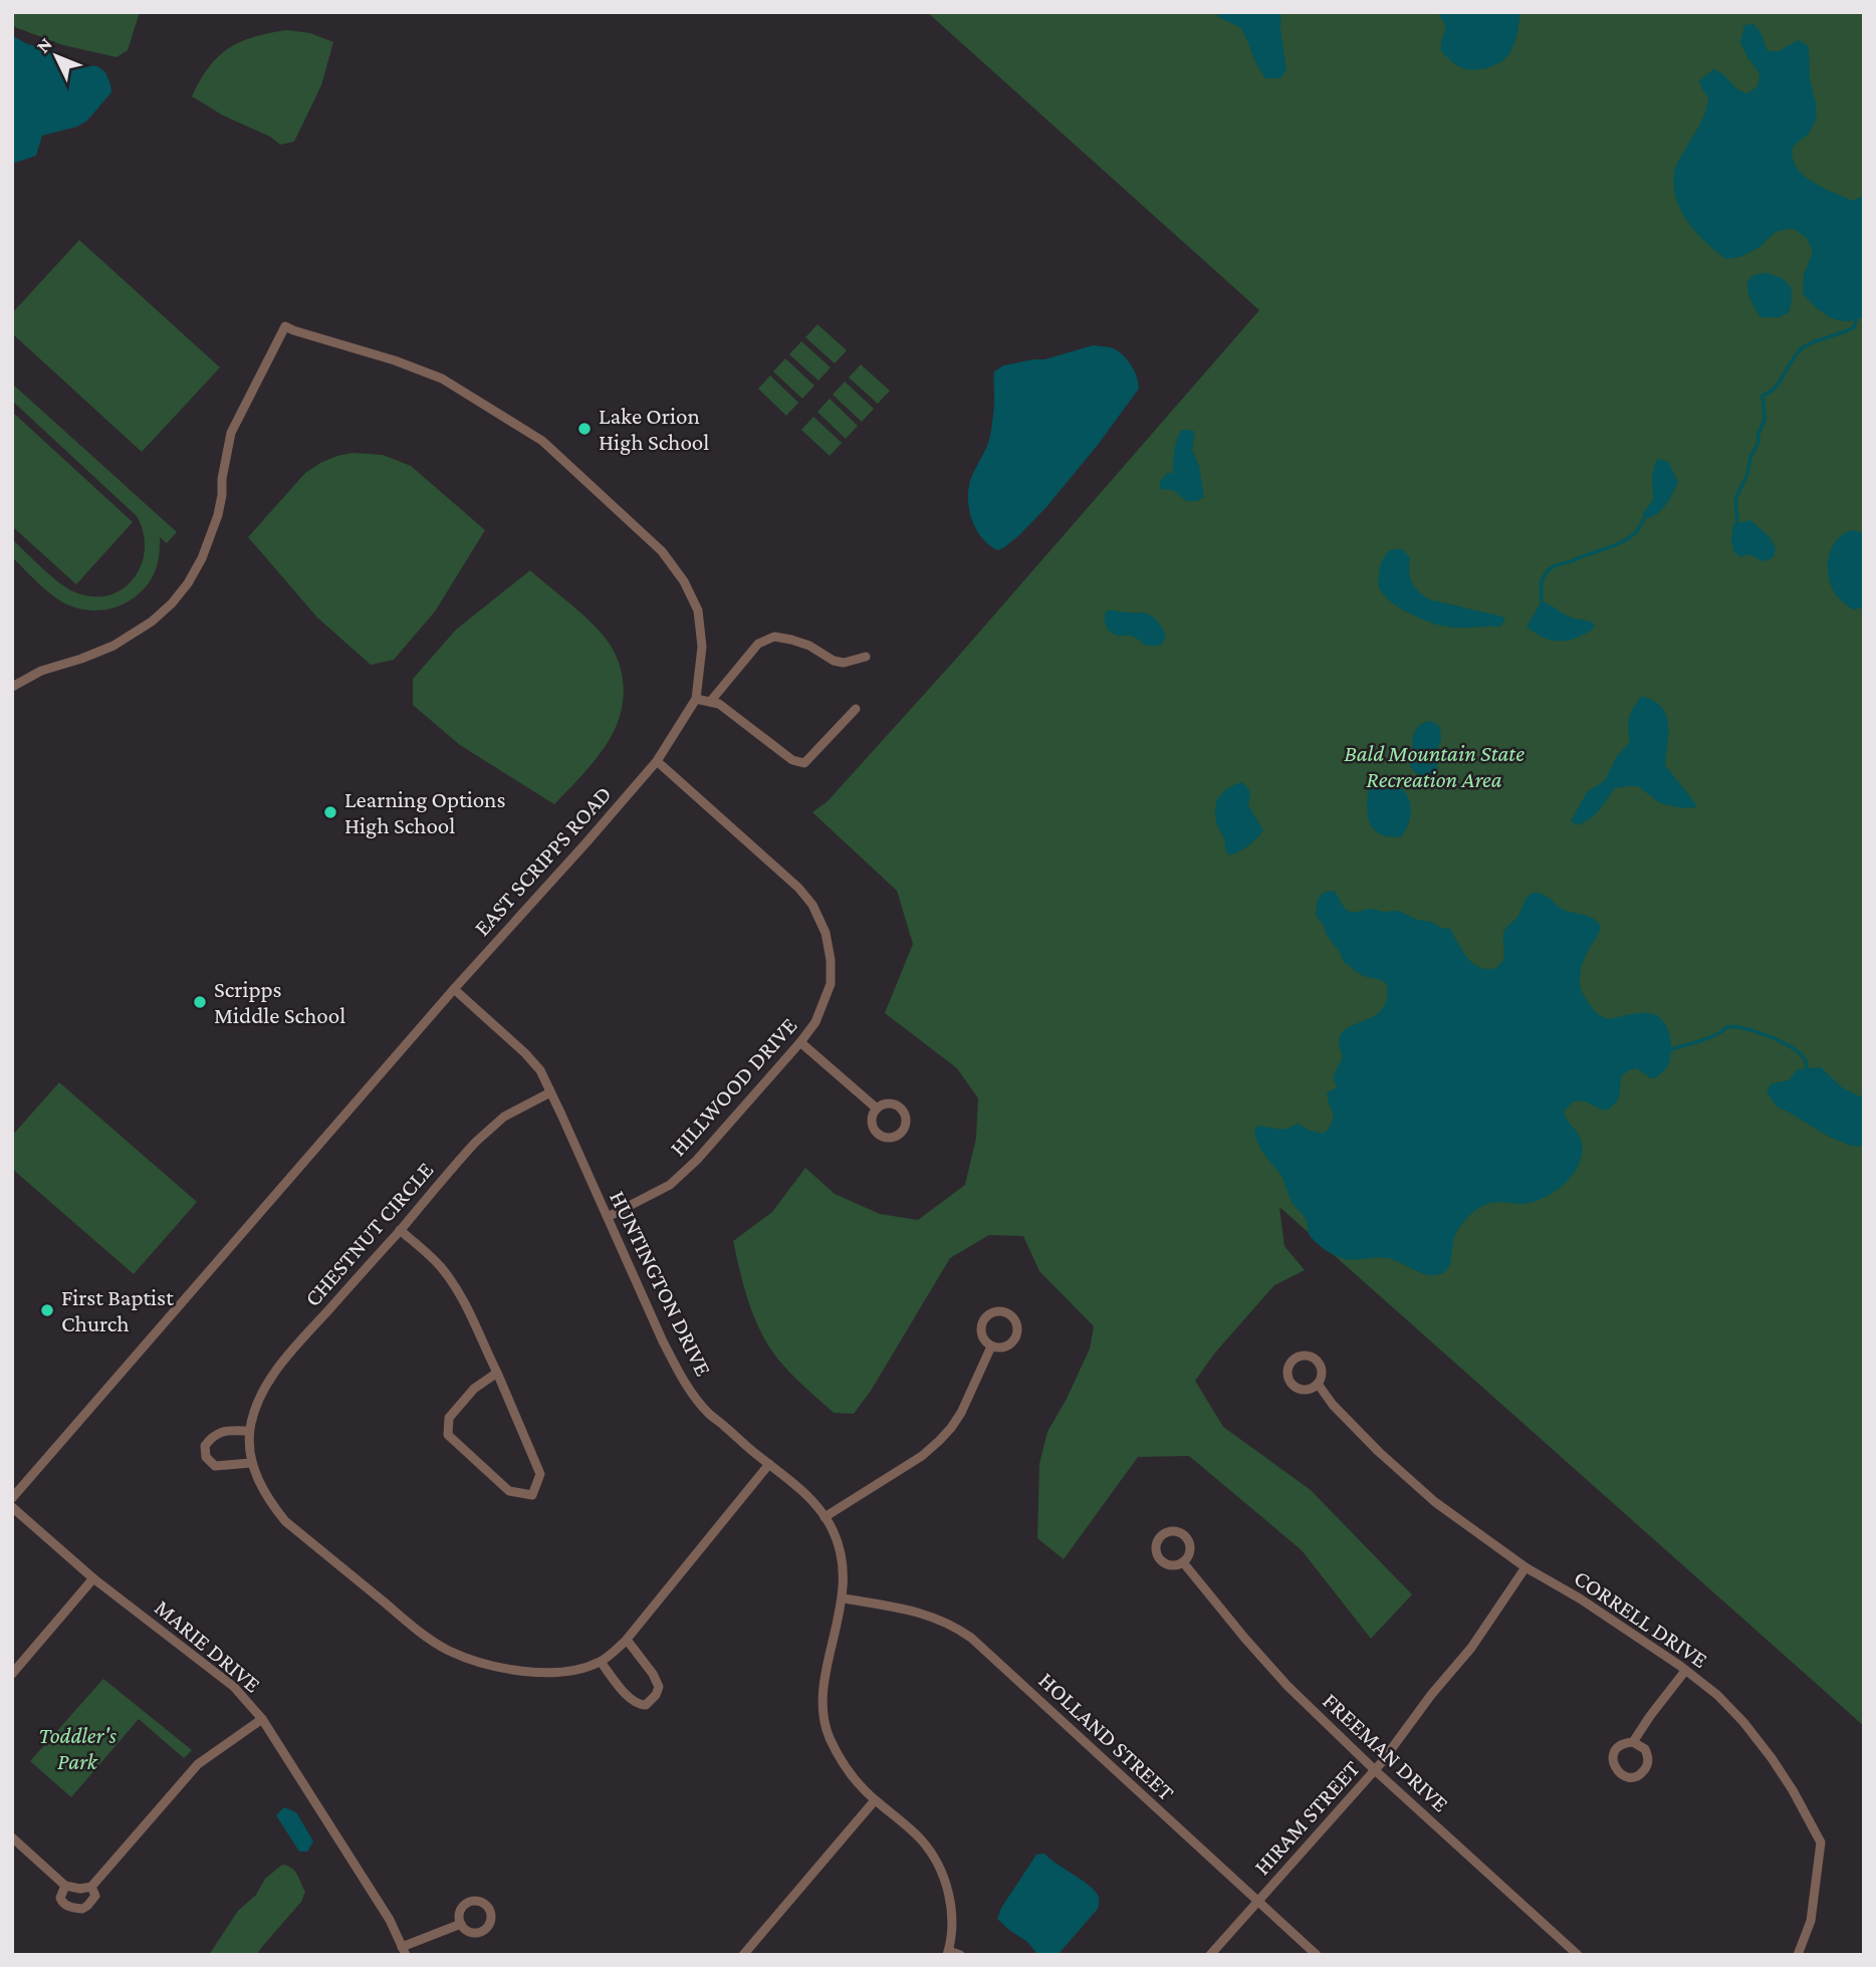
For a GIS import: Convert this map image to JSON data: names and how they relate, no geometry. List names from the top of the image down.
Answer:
{
  "streets": {
    "street": [
      "EAST SCRIPPS ROAD",
      "HILLWOOD DRIVE",
      "CHESTNUT CIRCLE",
      "HUNTINGTON DRIVE",
      "CORRELL DRIVE",
      "MARIE DRIVE",
      "HOLLAND STREET",
      "FREEMAN DRIVE",
      "HIRAM STREET"
    ]
  },
  "crossings": [
    ["EAST SCRIPPS ROAD", "HILLWOOD DRIVE"],
    ["EAST SCRIPPS ROAD", "HUNTINGTON DRIVE"],
    ["HILLWOOD DRIVE", "HUNTINGTON DRIVE"],
    ["CHESTNUT CIRCLE", "HUNTINGTON DRIVE"],
    ["HUNTINGTON DRIVE", "HOLLAND STREET"],
    ["CORRELL DRIVE", "HIRAM STREET"],
    ["HOLLAND STREET", "HIRAM STREET"],
    ["FREEMAN DRIVE", "HIRAM STREET"]
  ],
  "parks": ["Bald Mountain State Recreation Area", "Toddler's Park"],
  "places": [
    "Lake Orion High School",
    "Learning Options High School",
    "Scripps Middle School",
    "First Baptist Church"
  ],
  "north": "top left"
}
